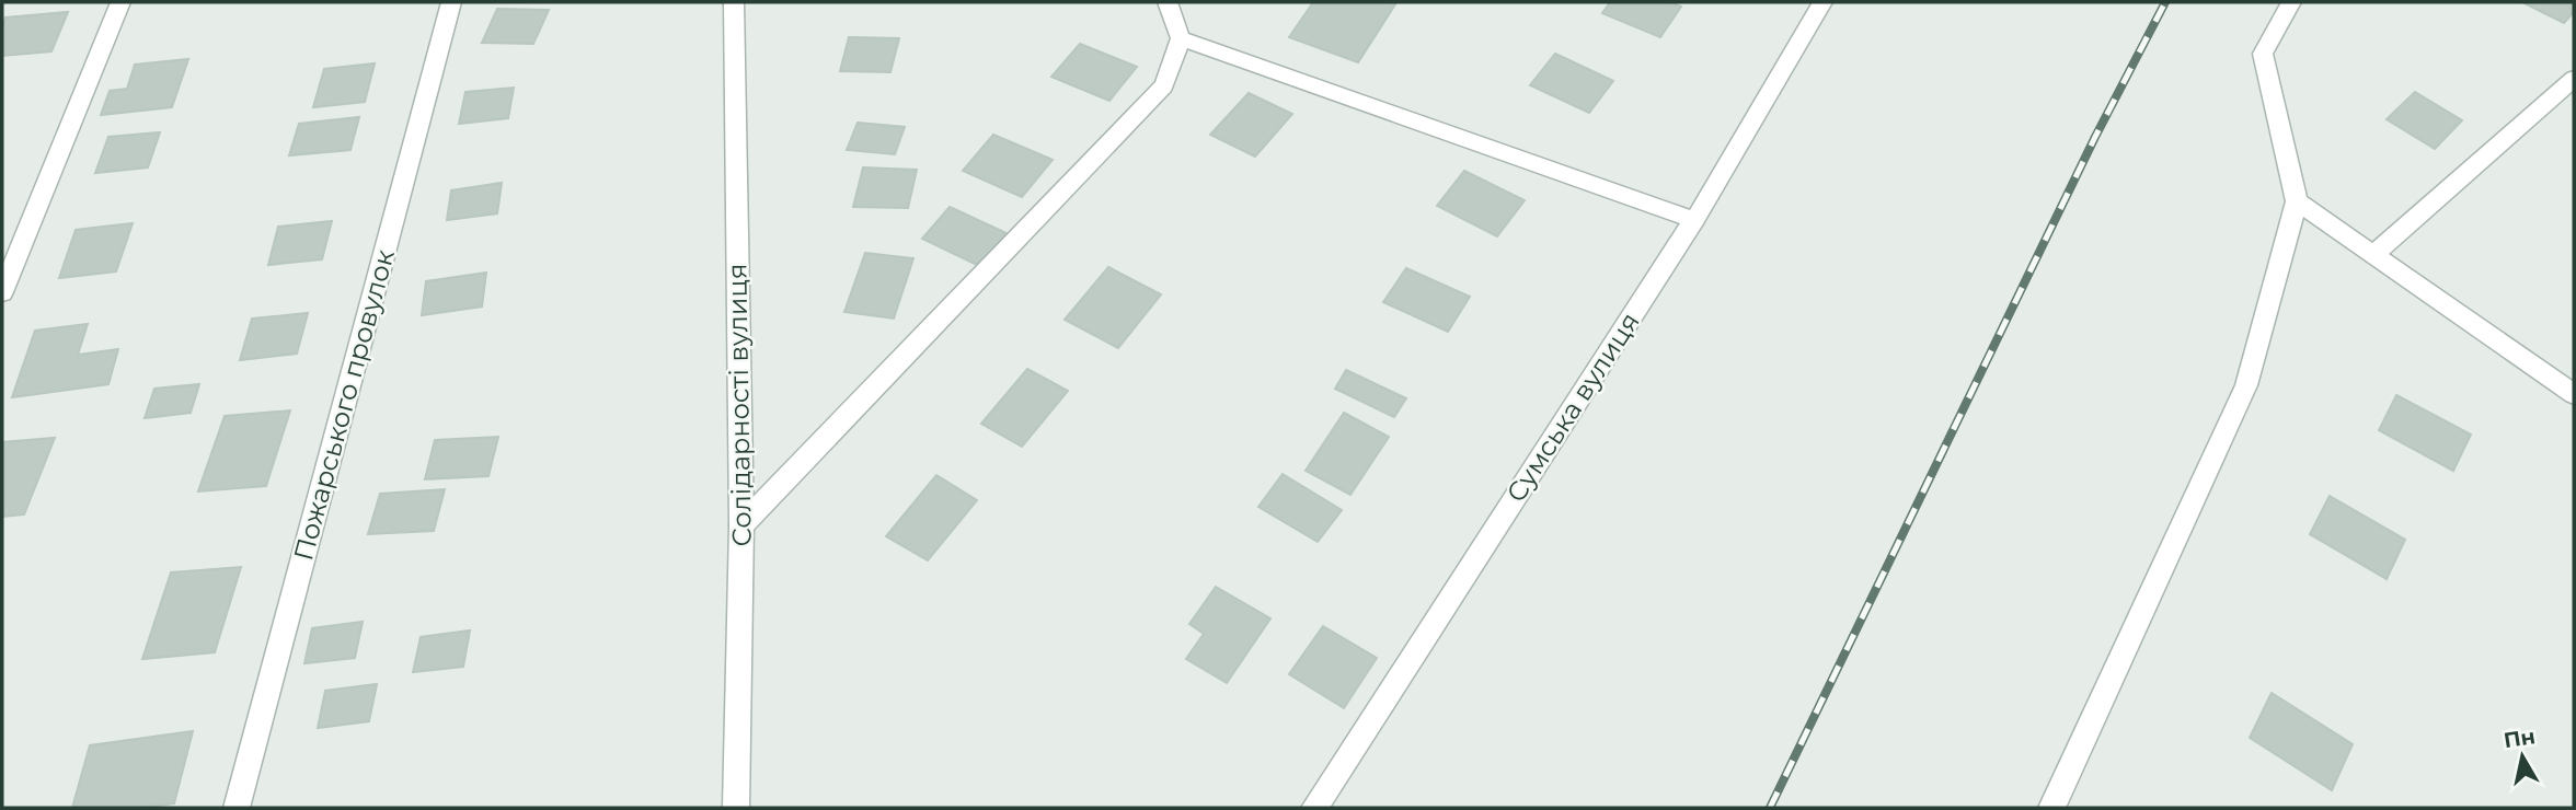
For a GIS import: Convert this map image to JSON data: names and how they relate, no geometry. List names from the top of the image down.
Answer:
{
  "streets": {
    "street": ["Пожарського провулок", "Солідарності вулиця", "Сумська вулиця"]
  },
  "north": "top"
}
